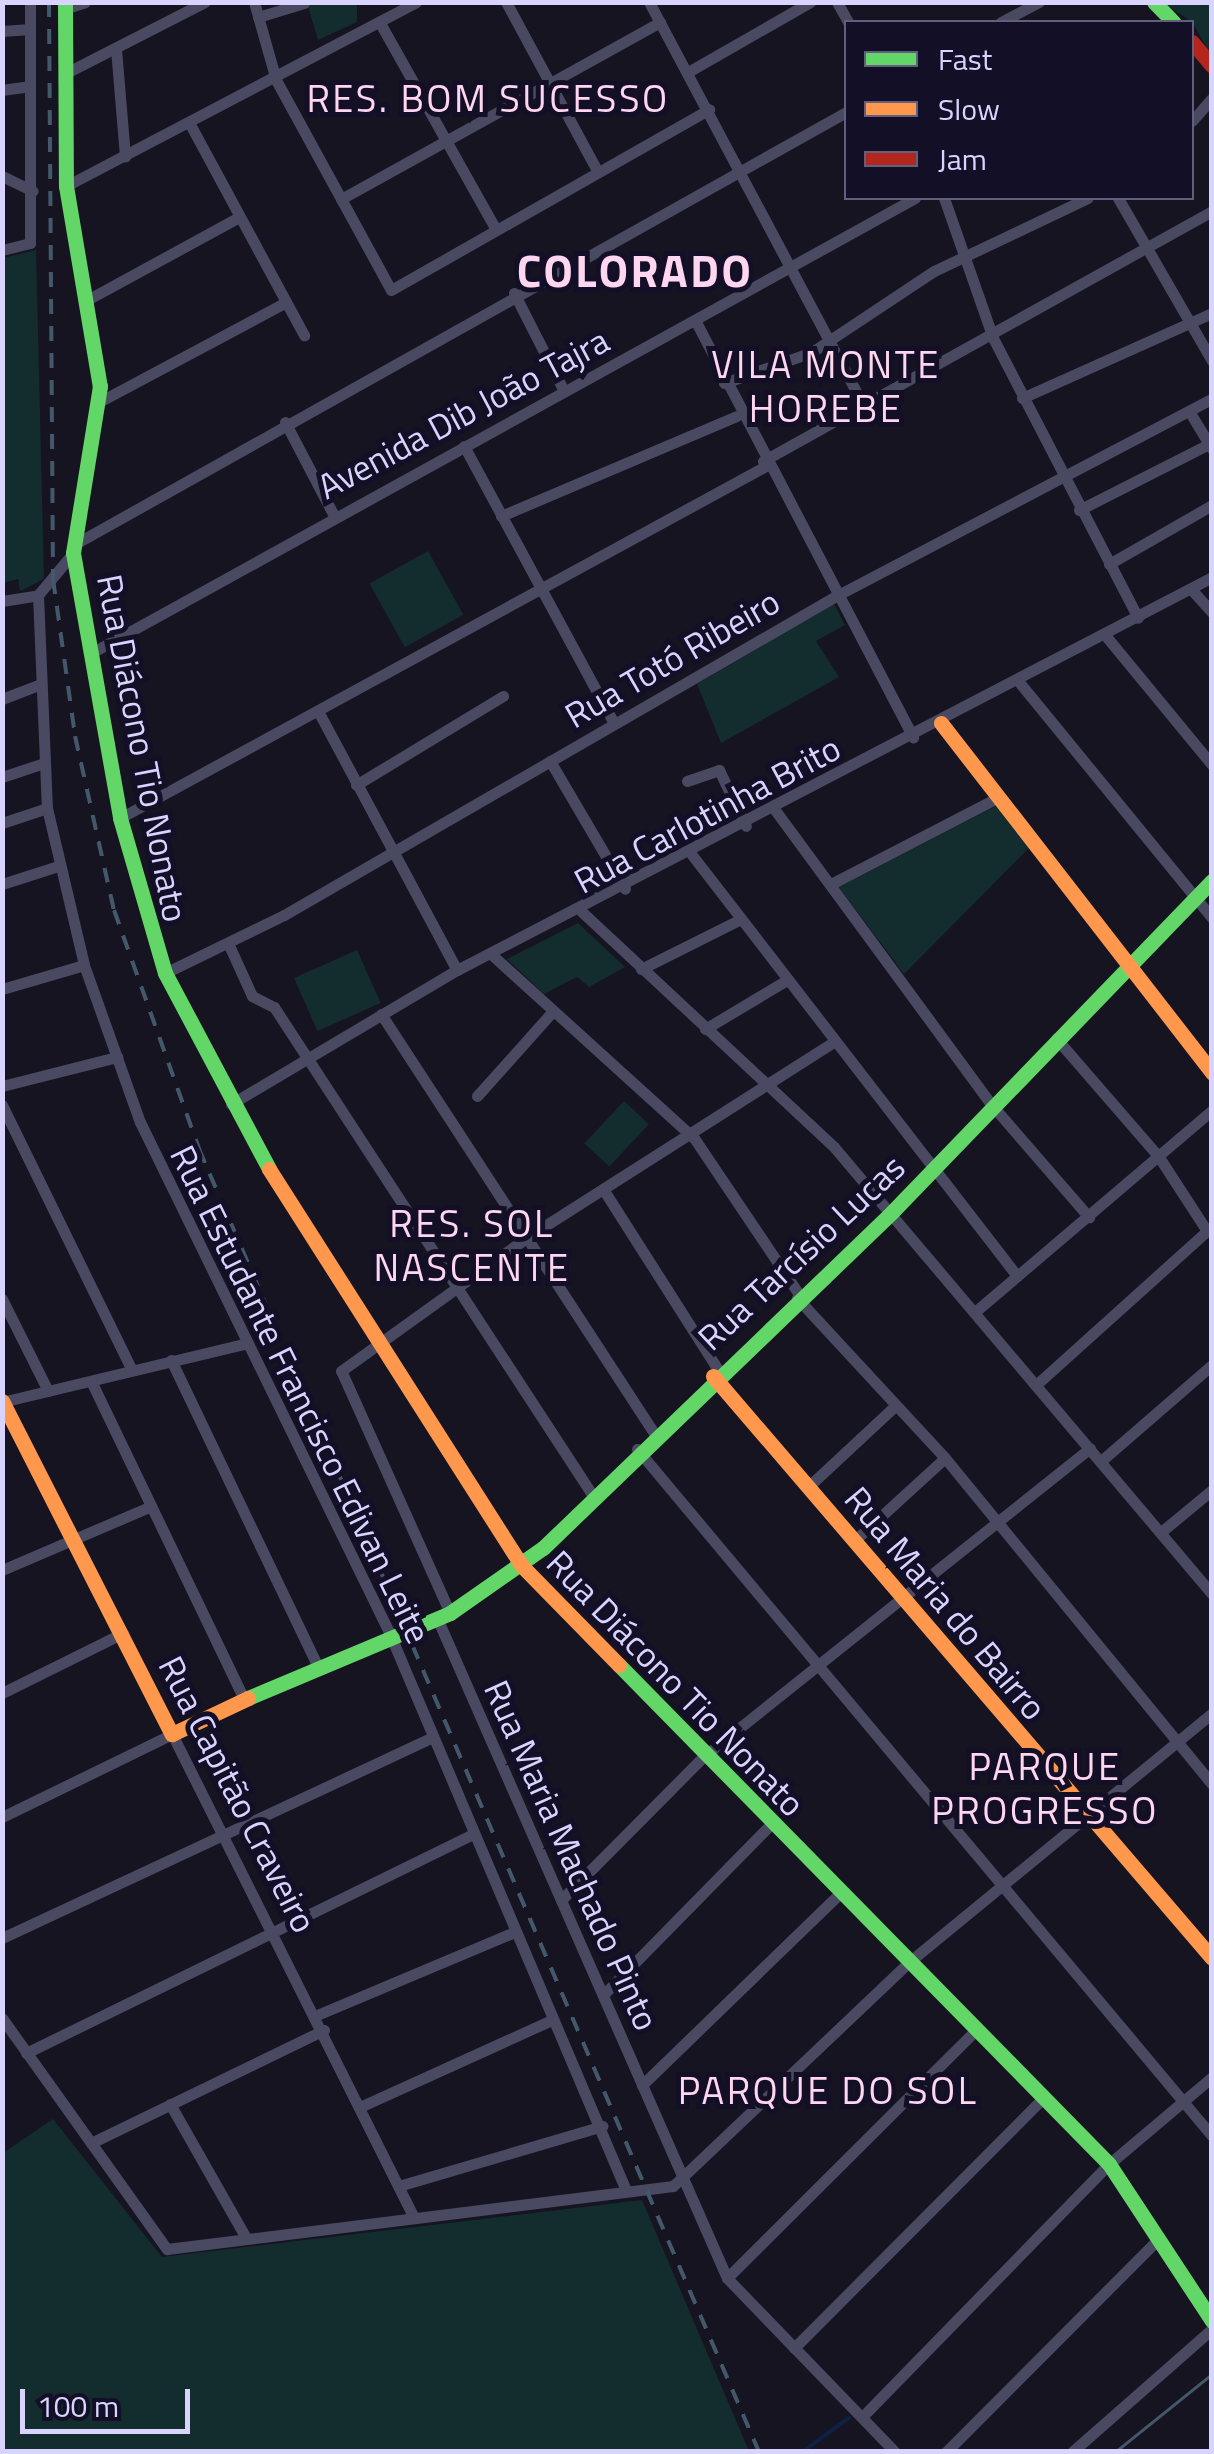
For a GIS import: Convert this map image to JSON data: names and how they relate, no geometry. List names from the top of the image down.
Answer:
{
  "streets": {
    "street": [
      "Avenida Dib João Tajra",
      "Rua Totó Ribeiro",
      "Rua Diácono Tio Nonato",
      "Rua Carlotinha Brito",
      "Rua Tarcísio Lucas",
      "Rua Estudante Francisco Edivan Leite",
      "Rua Maria do Bairro",
      "Rua Capitão Craveiro",
      "Rua Maria Machado Pinto"
    ]
  },
  "crossings": [
    ["Avenida Dib João Tajra", "Rua Diácono Tio Nonato"],
    ["Rua Totó Ribeiro", "Rua Diácono Tio Nonato"],
    ["Rua Diácono Tio Nonato", "Rua Carlotinha Brito"],
    ["Rua Diácono Tio Nonato", "Rua Tarcísio Lucas"],
    ["Rua Diácono Tio Nonato", "Rua Estudante Francisco Edivan Leite"],
    ["Rua Diácono Tio Nonato", "Rua Maria Machado Pinto"],
    ["Rua Tarcísio Lucas", "Rua Estudante Francisco Edivan Leite"],
    ["Rua Tarcísio Lucas", "Rua Maria do Bairro"],
    ["Rua Tarcísio Lucas", "Rua Capitão Craveiro"],
    ["Rua Tarcísio Lucas", "Rua Maria Machado Pinto"]
  ],
  "districts": [
    "RES. BOM SUCESSO",
    "COLORADO",
    "VILA MONTE HOREBE",
    "RES. SOL NASCENTE",
    "PARQUE PROGRESSO",
    "PARQUE DO SOL"
  ],
  "legend": ["Fast", "Slow", "Jam"],
  "scale_bar": "100 m"
}
